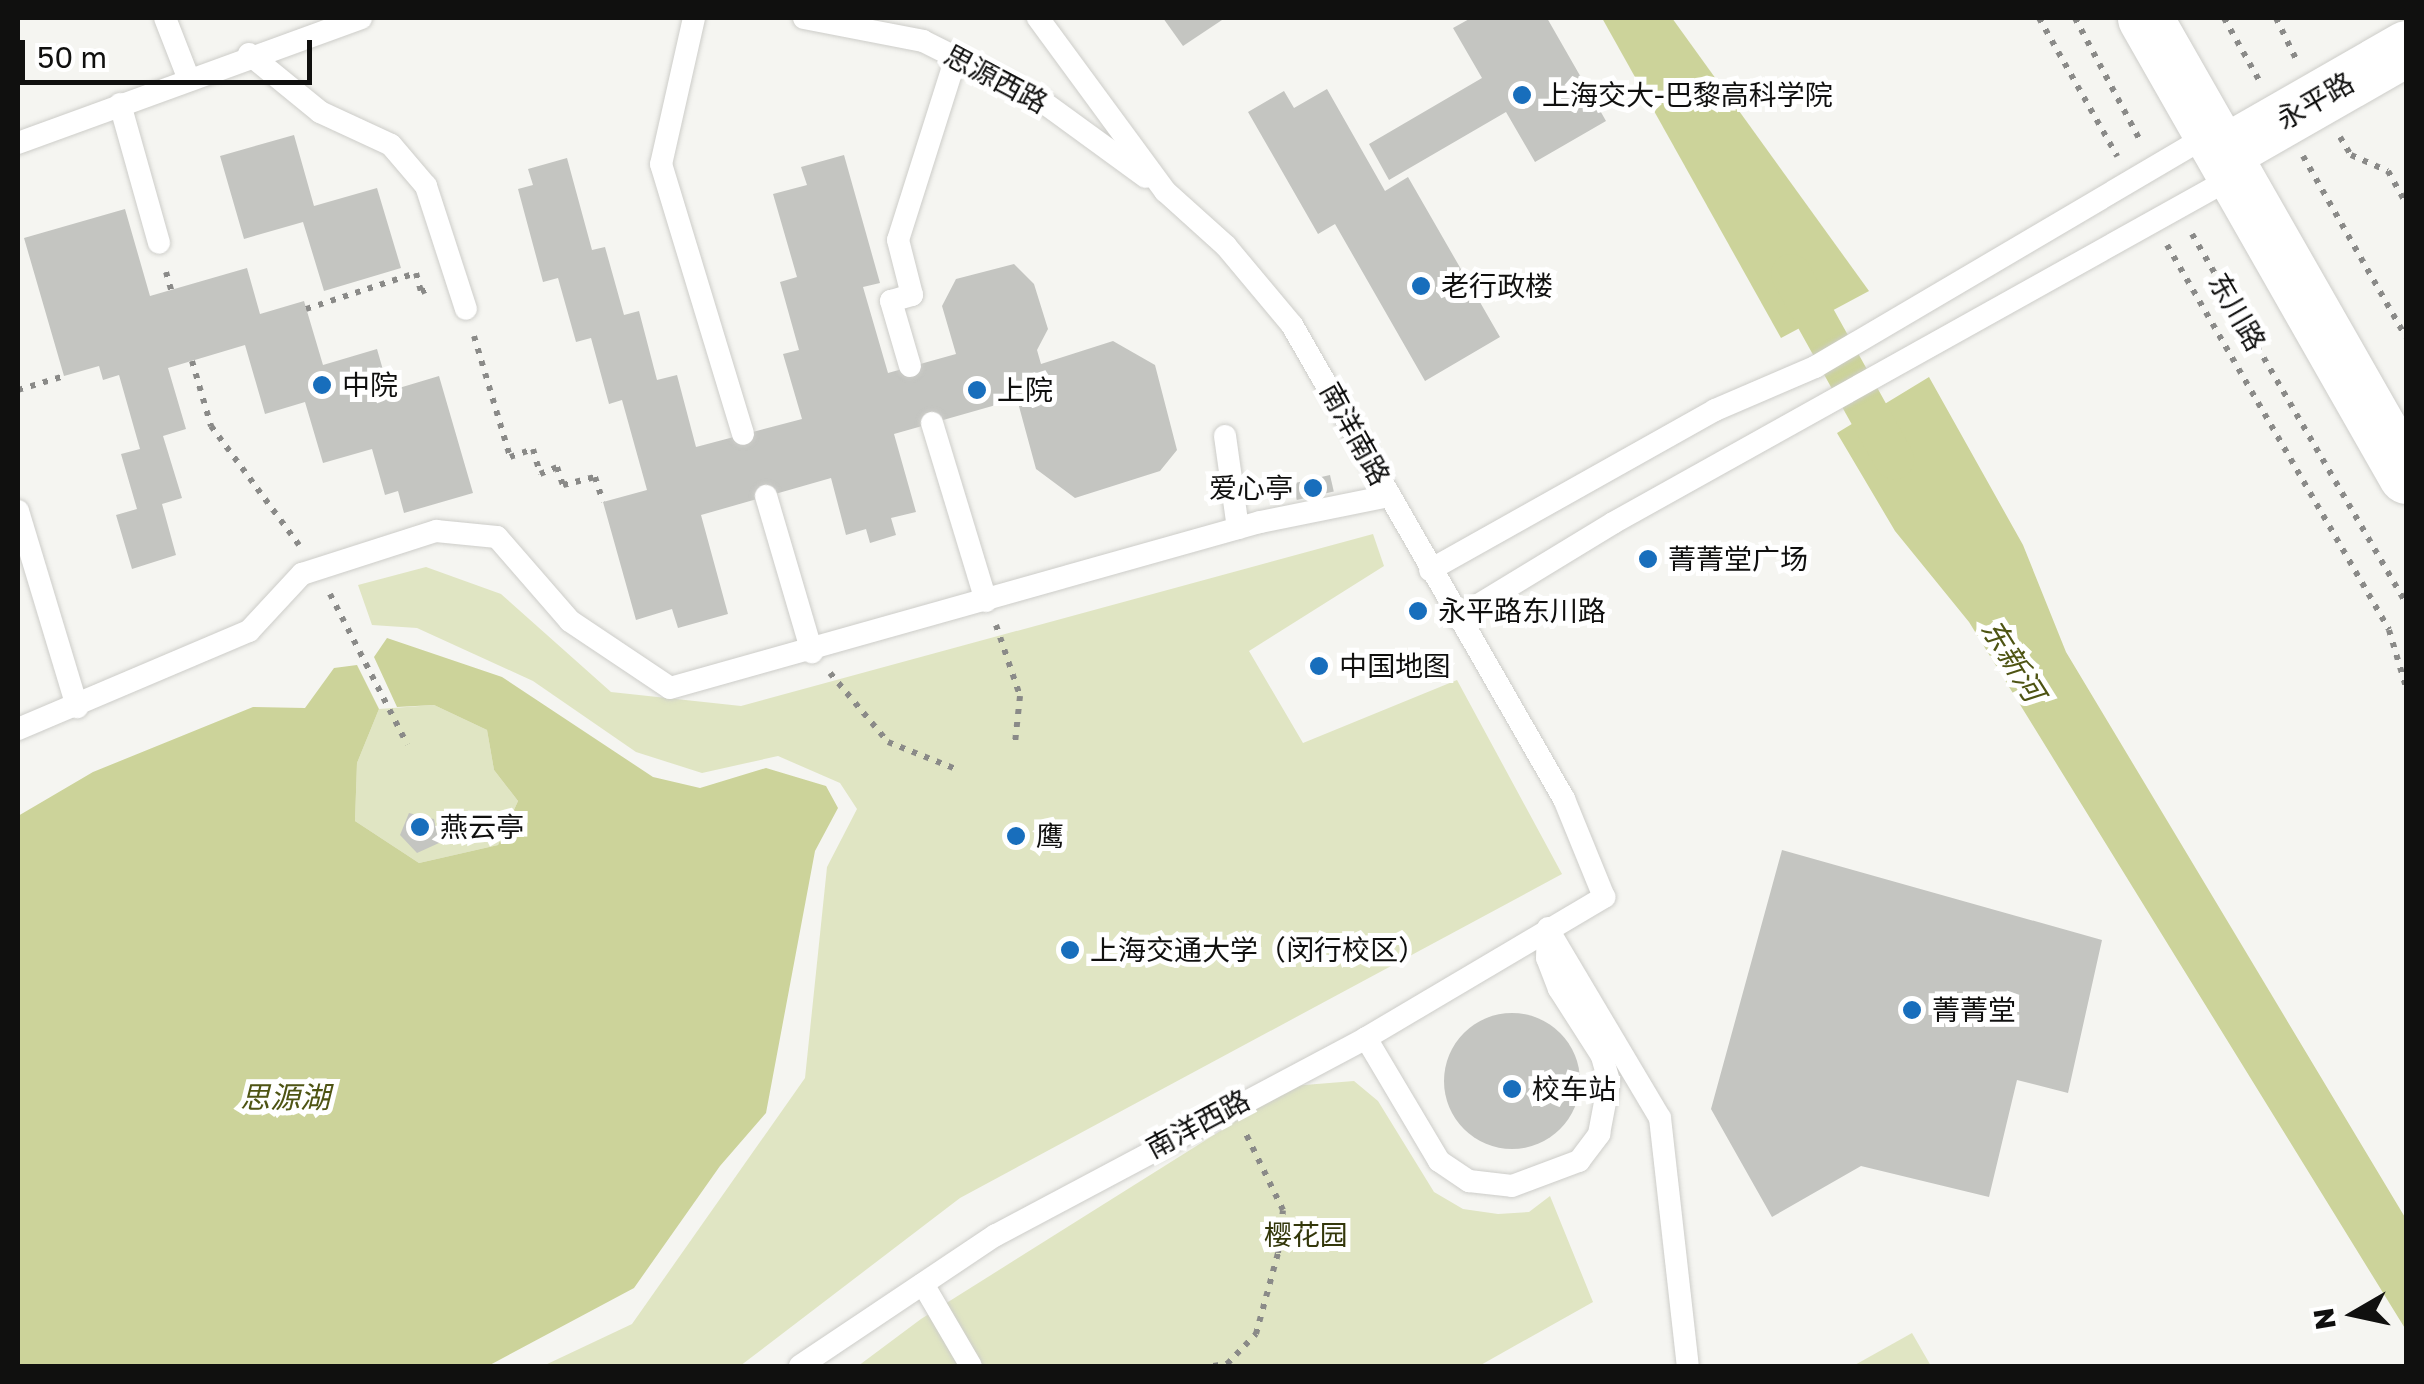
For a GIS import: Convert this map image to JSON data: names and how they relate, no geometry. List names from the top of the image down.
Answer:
{
  "streets": {
    "main road": ["永平路"],
    "lane": ["思源西路", "南洋南路", "南洋西路"],
    "path": ["东川路"]
  },
  "crossings": [
    ["思源西路", "南洋南路"],
    ["南洋南路", "南洋西路"]
  ],
  "water": ["东新河", "思源湖"],
  "parks": ["樱花园"],
  "places": [
    "上海交大-巴黎高科学院",
    "老行政楼",
    "中院",
    "上院",
    "爱心亭",
    "菁菁堂广场",
    "永平路东川路",
    "中国地图",
    "燕云亭",
    "鹰",
    "上海交通大学（闵行校区）",
    "菁菁堂",
    "校车站"
  ],
  "scale_bar": "50 m",
  "north": "left"
}
